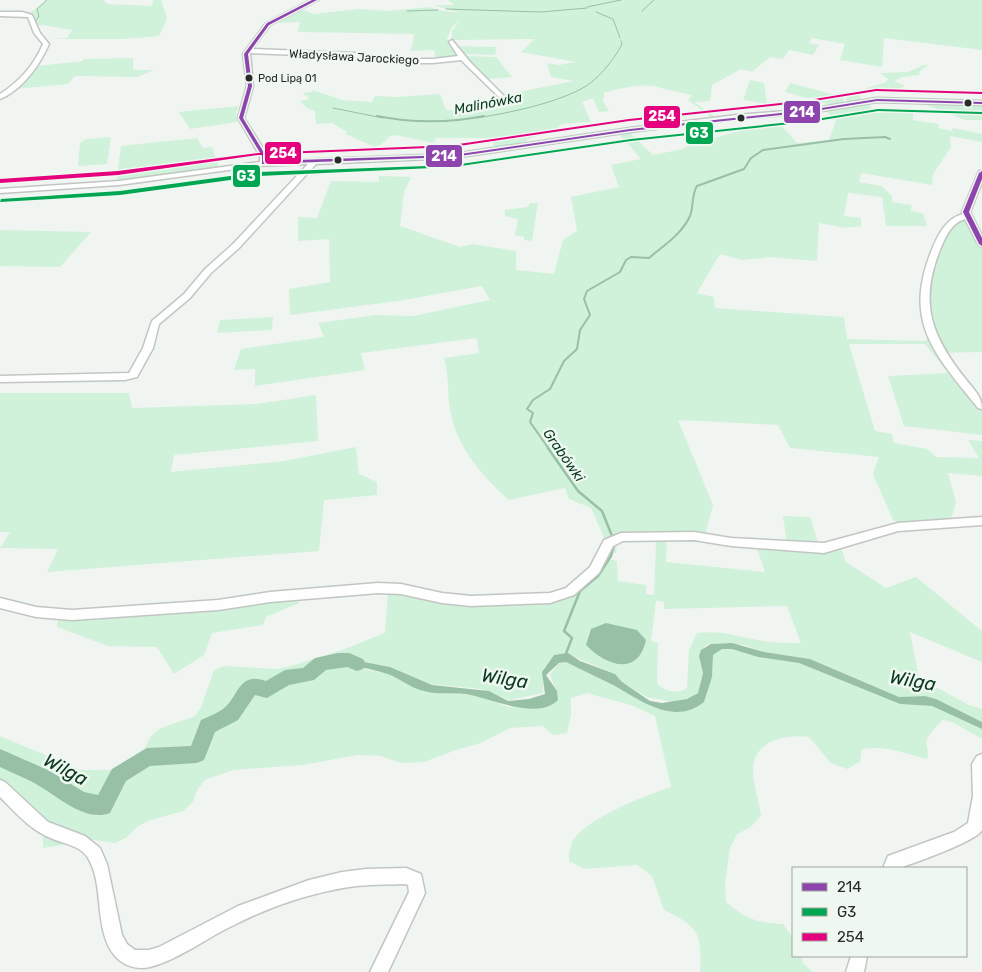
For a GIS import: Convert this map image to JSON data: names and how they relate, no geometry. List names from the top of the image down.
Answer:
{
  "streets": {
    "street": ["Władysława Jarockiego"]
  },
  "water": ["Malinówka", "Grabówki", "Wilga"],
  "places": ["Pod Lipą 01"],
  "lines": ["transit line 214", "transit line 254", "transit line G3"],
  "legend": ["214", "G3", "254"]
}
